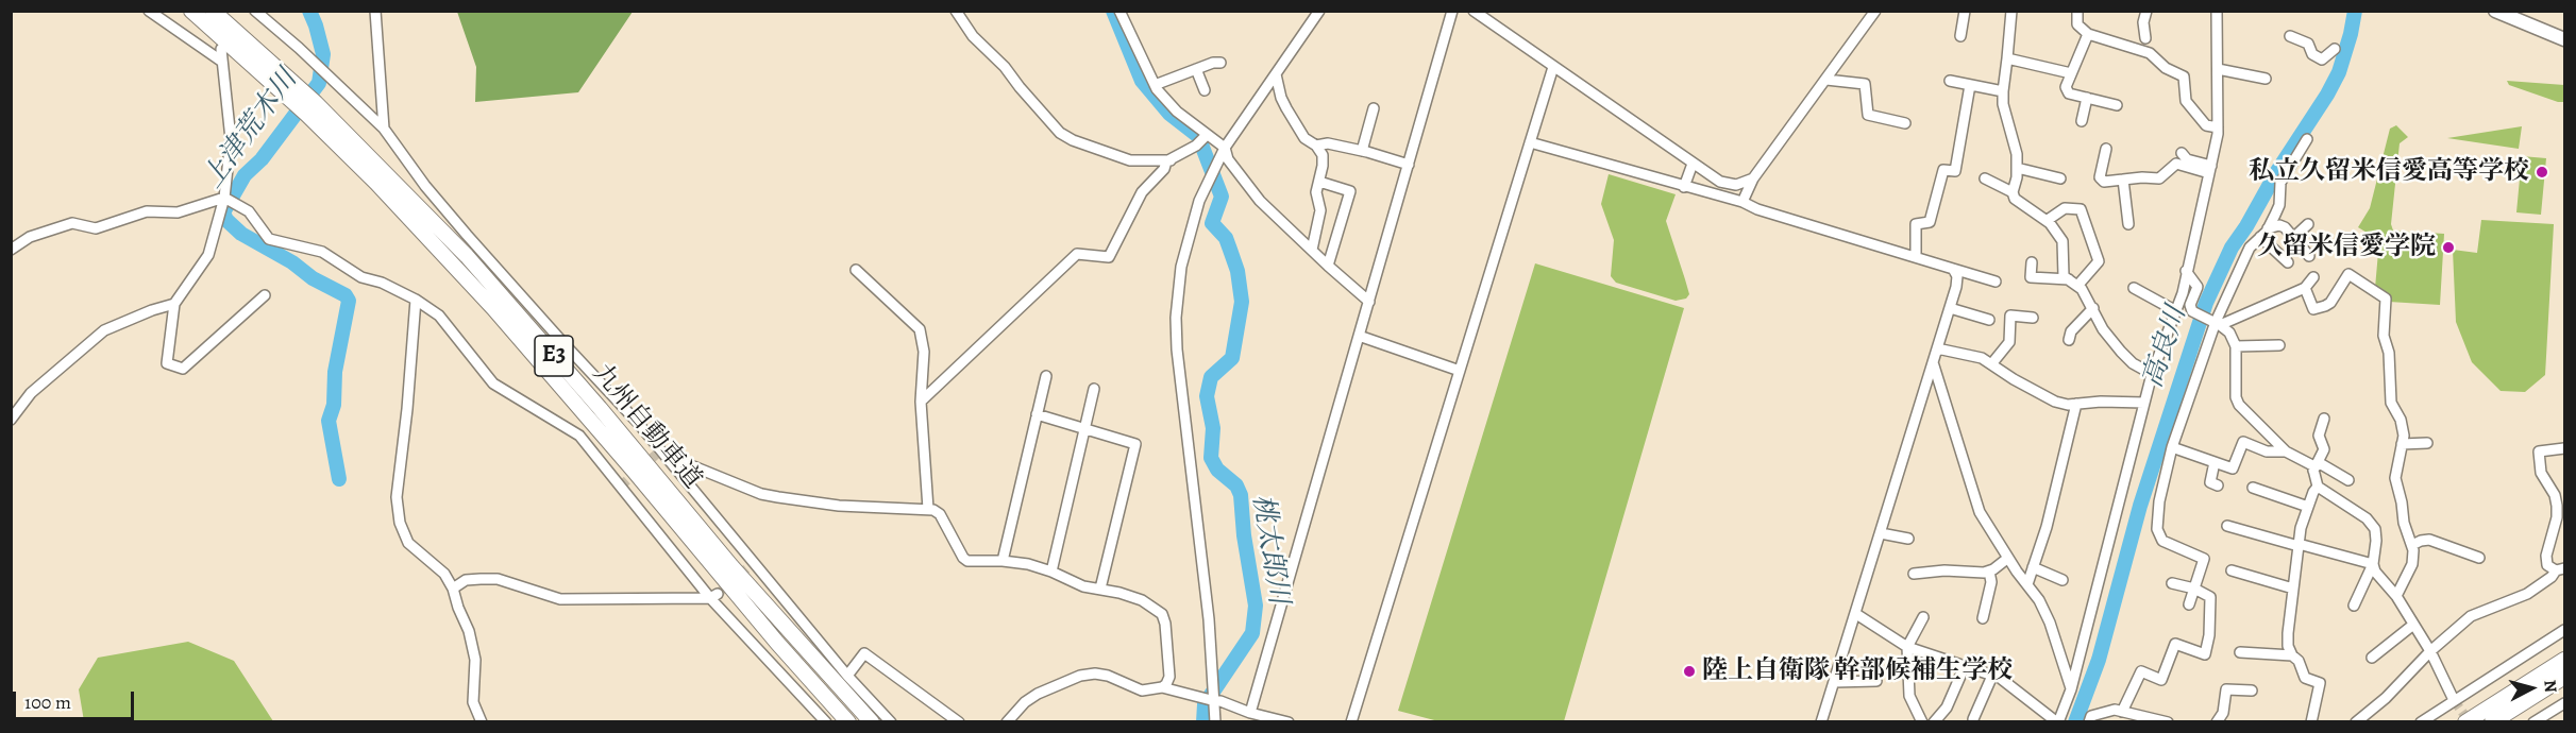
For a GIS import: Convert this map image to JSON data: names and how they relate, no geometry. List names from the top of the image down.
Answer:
{
  "streets": {
    "highway": ["E3", "九州自動車道"]
  },
  "water": ["上津荒木川", "高良川", "桃太郎川"],
  "places": ["私立久留米信愛高等学校", "久留米信愛学院", "陸上自衛隊 幹部候補生学校"],
  "scale_bar": "100 m",
  "north": "right"
}
